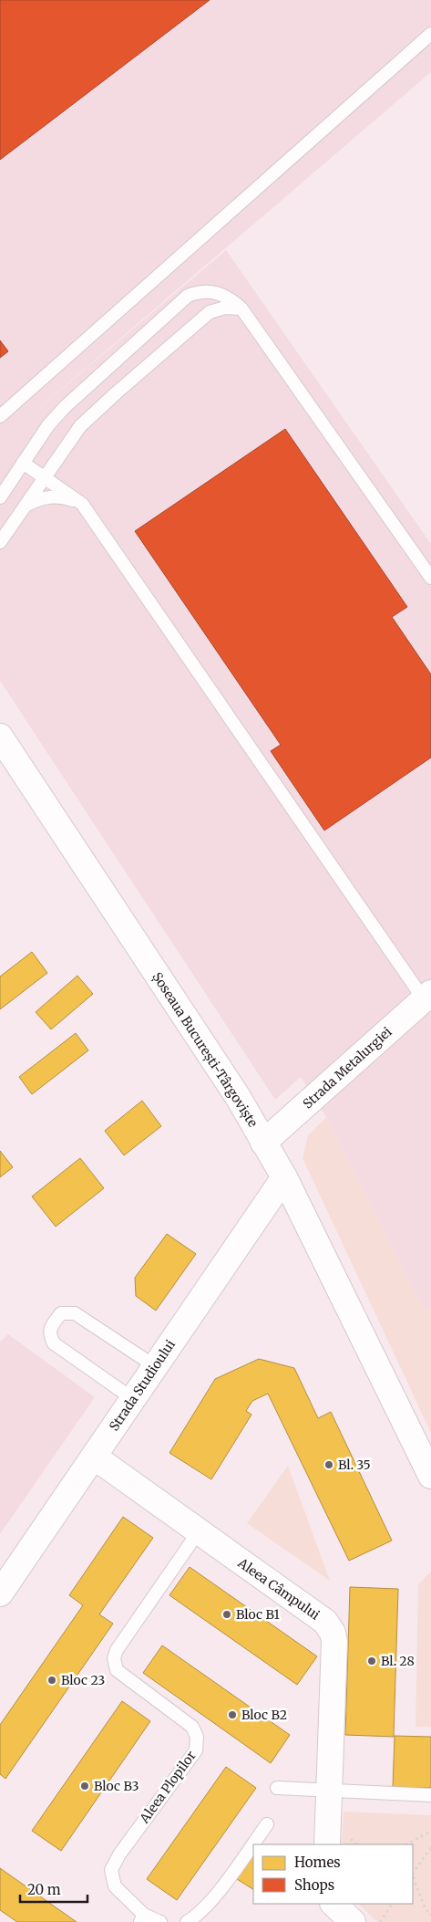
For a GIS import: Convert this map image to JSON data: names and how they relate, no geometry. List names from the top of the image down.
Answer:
{
  "streets": {
    "street": [
      "Șoseaua București-Târgoviște",
      "Strada Metalurgiei",
      "Strada Studioului",
      "Aleea Câmpului"
    ],
    "lane": ["Aleea Plopilor"]
  },
  "crossings": [
    ["Șoseaua București-Târgoviște", "Strada Metalurgiei"],
    ["Șoseaua București-Târgoviște", "Strada Studioului"],
    ["Strada Studioului", "Aleea Câmpului"],
    ["Aleea Câmpului", "Aleea Plopilor"]
  ],
  "places": [
    "Bl. 35",
    "Bloc B1",
    "Bl. 28",
    "Bloc 23",
    "Bloc B2",
    "Bloc B3"
  ],
  "legend": ["Homes", "Shops"],
  "scale_bar": "20 m"
}
